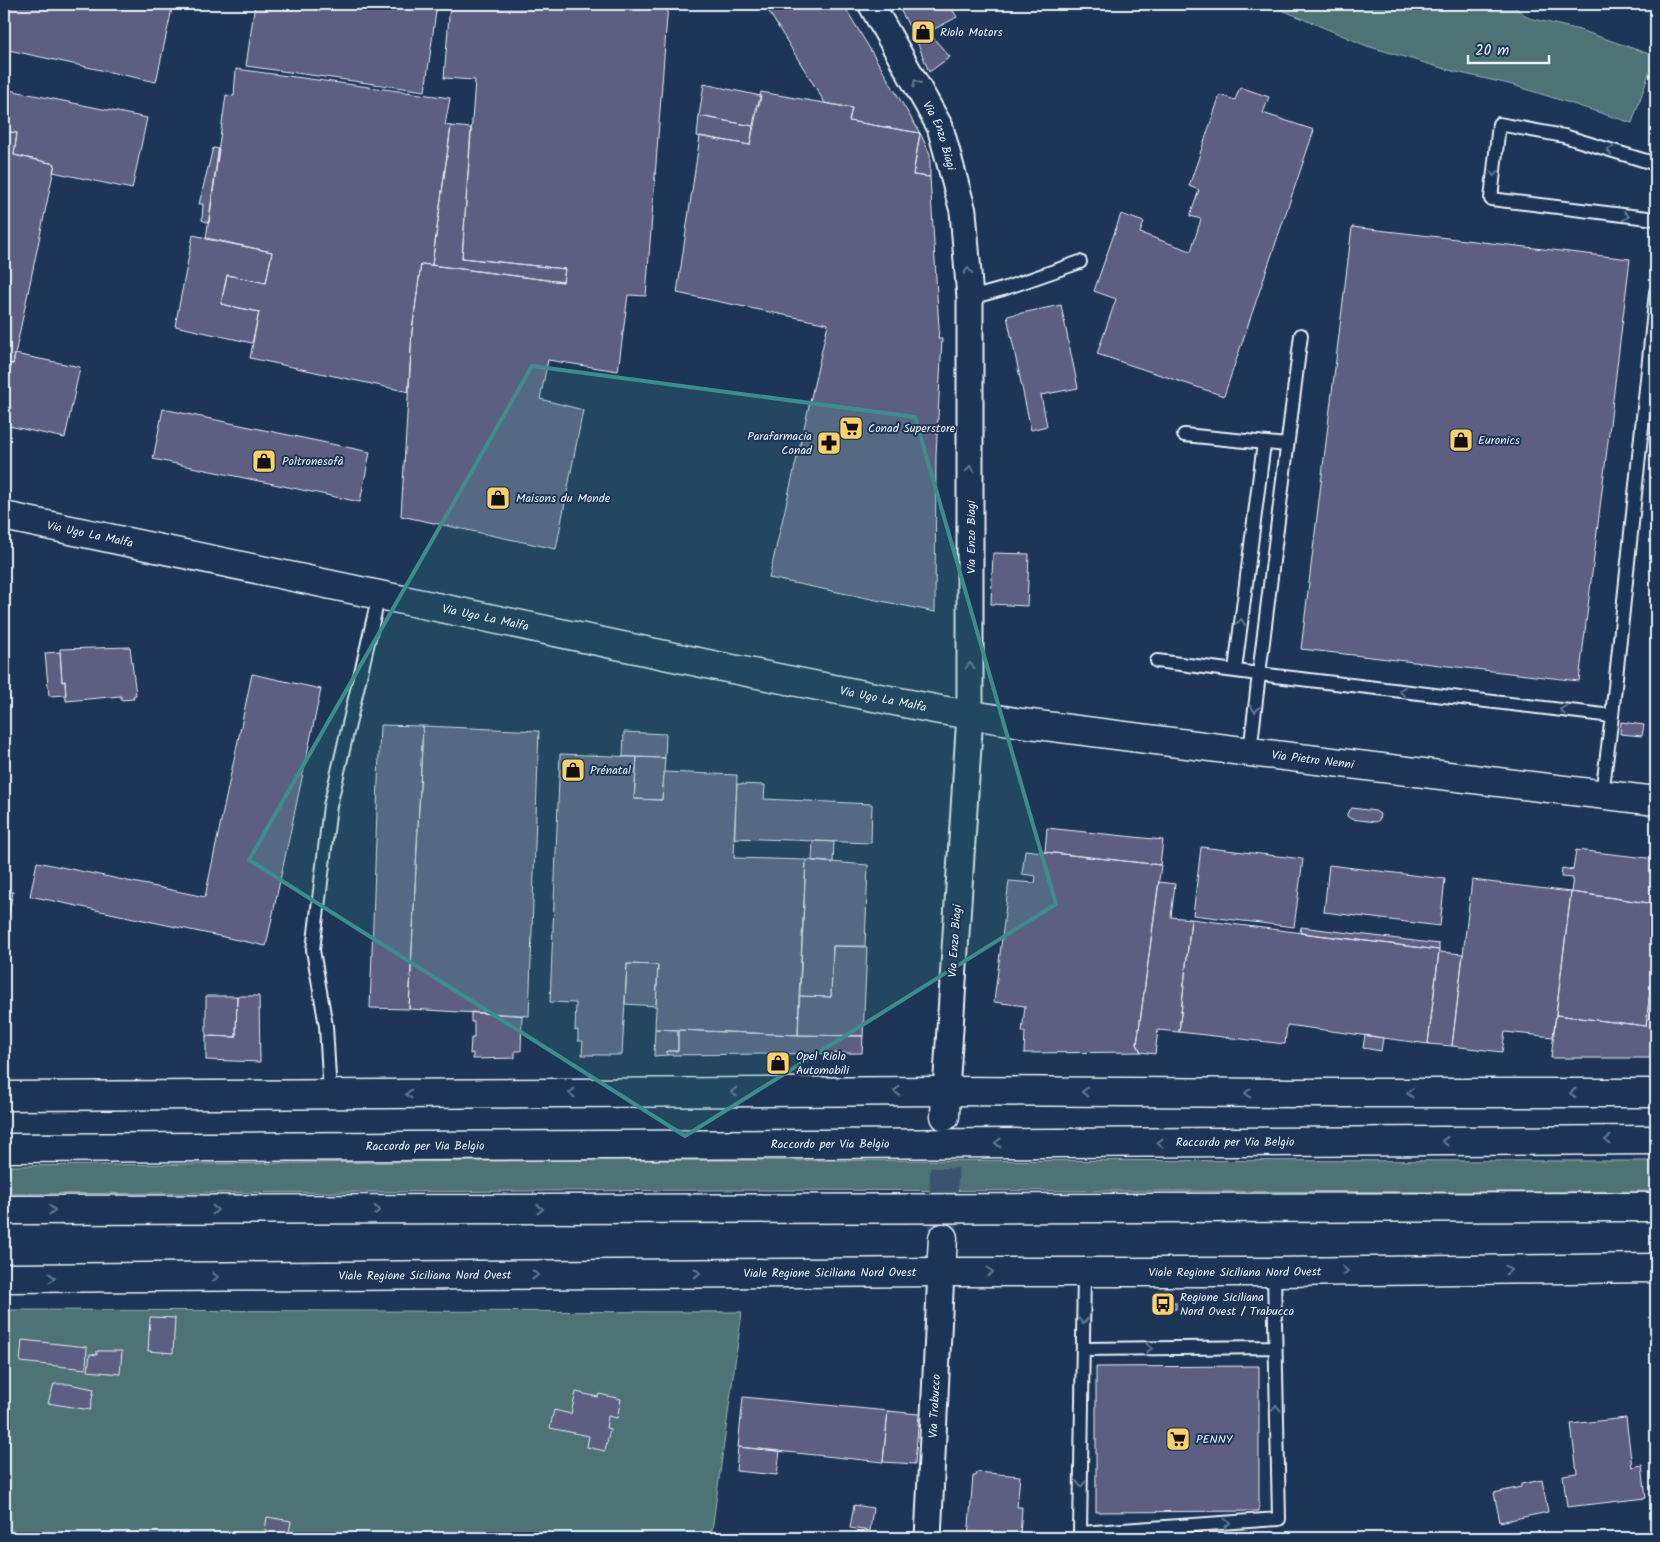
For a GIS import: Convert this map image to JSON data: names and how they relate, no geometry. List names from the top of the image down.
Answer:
{
  "streets": {
    "main road": [
      "Via Ugo La Malfa",
      "Via Pietro Nenni",
      "Raccordo per Via Belgio",
      "Viale Regione Siciliana Nord Ovest"
    ],
    "street": ["Via Enzo Biagi", "Via Trabucco"]
  },
  "crossings": [
    ["Via Enzo Biagi", "Via Ugo La Malfa"],
    ["Via Enzo Biagi", "Via Pietro Nenni"],
    ["Via Ugo La Malfa", "Via Pietro Nenni"],
    ["Viale Regione Siciliana Nord Ovest", "Via Trabucco"]
  ],
  "one_way": ["Via Enzo Biagi"],
  "places": {
    "shop": [
      "Riolo Motors",
      "Euronics",
      "Poltronesofà",
      "Maisons du Monde",
      "Prénatal",
      "Opel Riolo Automobili"
    ],
    "supermarket": ["Conad Superstore", "PENNY"],
    "pharmacy": ["Parafarmacia Conad"],
    "bus stop": ["Regione Siciliana Nord Ovest / Trabucco"]
  },
  "scale_bar": "20 m"
}
